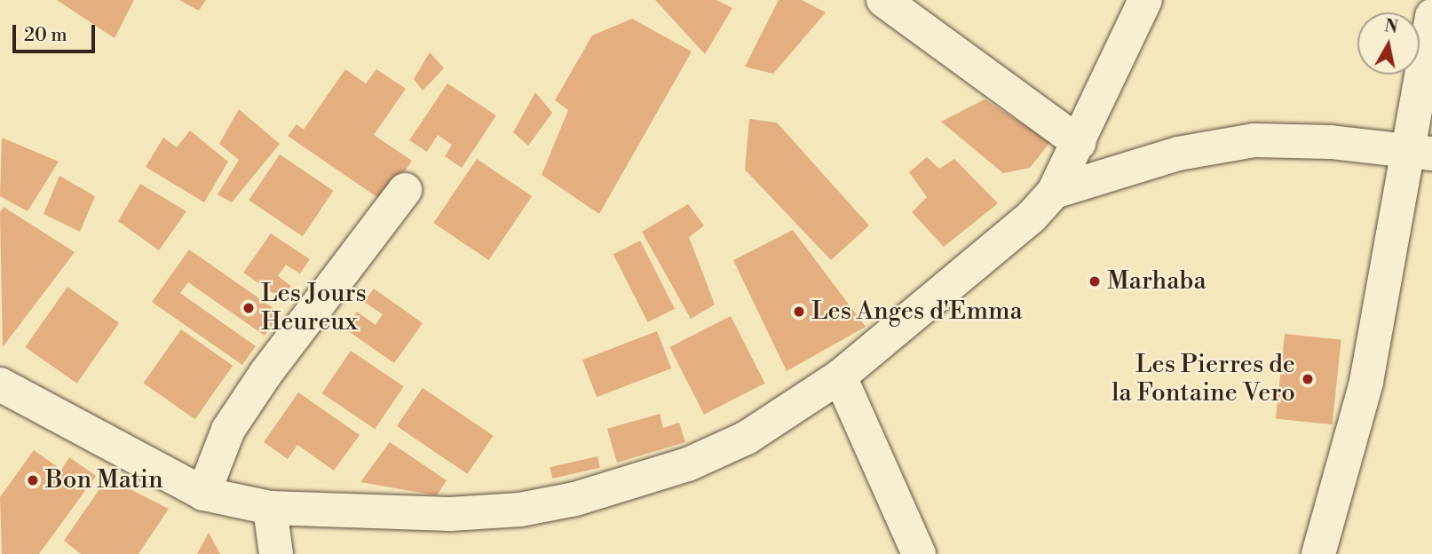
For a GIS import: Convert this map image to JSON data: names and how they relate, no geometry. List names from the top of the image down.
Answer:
{
  "places": [
    "Marhaba",
    "Les Jours Heureux",
    "Les Anges d'Emma",
    "Les Pierres de la Fontaine Vero",
    "Bon Matin"
  ],
  "scale_bar": "20 m",
  "north": "top"
}
